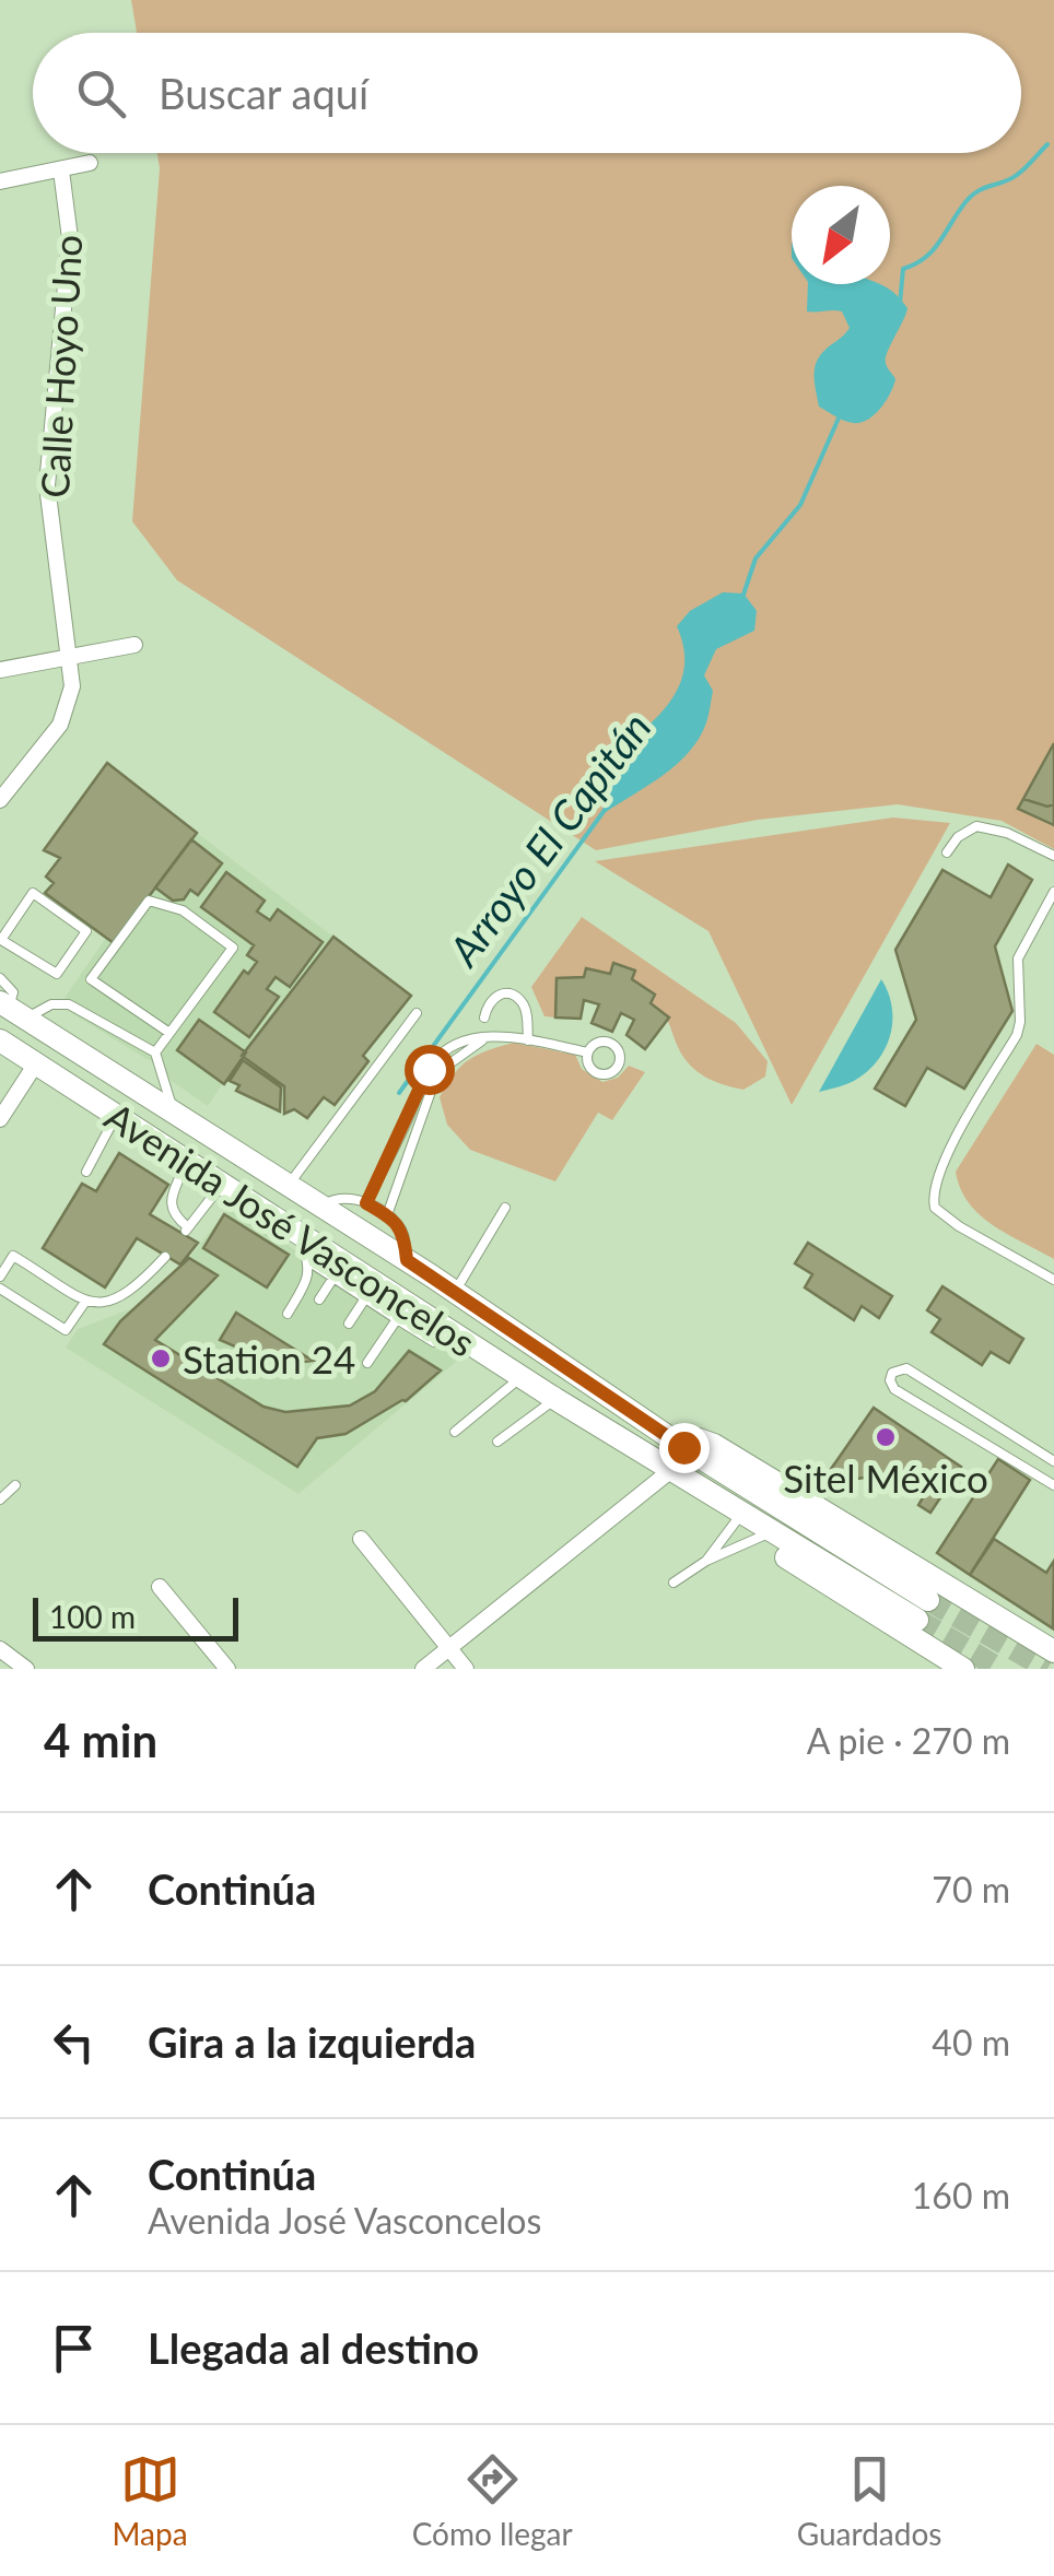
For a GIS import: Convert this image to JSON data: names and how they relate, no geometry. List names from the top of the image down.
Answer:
{
  "streets": {
    "main road": ["Avenida José Vasconcelos"],
    "street": ["Calle Hoyo Uno"]
  },
  "water": ["Arroyo El Capitán"],
  "places": ["Station 24", "Sitel México"],
  "scale_bar": "100 m",
  "north": "bottom left",
  "page": {
    "search": "Buscar aquí",
    "scale": "100 m",
    "heading": ["4 min", "A pie · 270 m"],
    "list": [
      ["Continúa", "70 m"],
      ["Gira a la izquierda", "40 m"],
      ["Continúa", "Avenida José Vasconcelos", "160 m"],
      "Llegada al destino"
    ],
    "nav": ["Mapa", "Cómo llegar", "Guardados"]
  }
}
